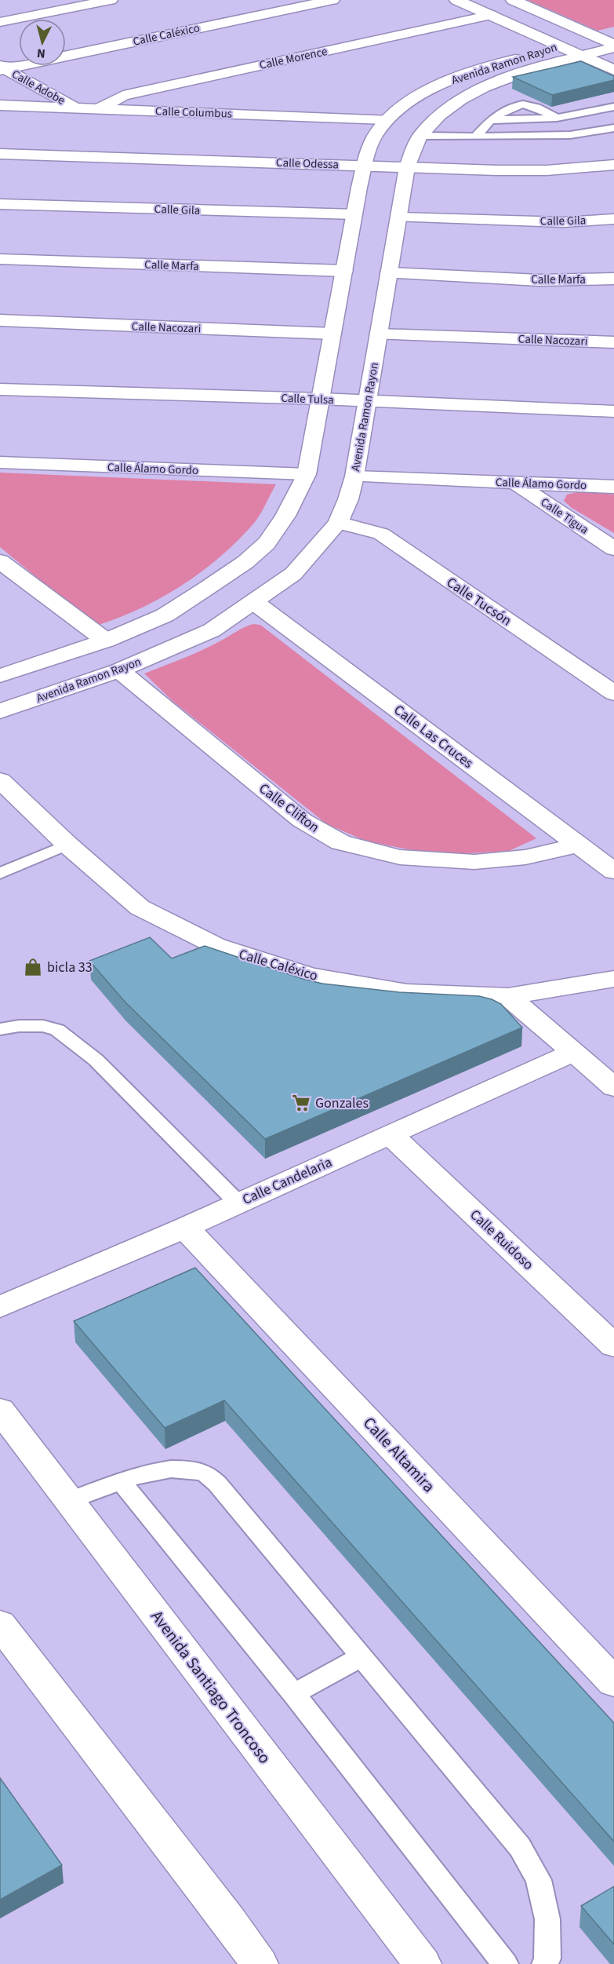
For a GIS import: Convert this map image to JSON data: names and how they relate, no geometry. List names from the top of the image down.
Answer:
{
  "streets": {
    "street": [
      "Calle Caléxico",
      "Calle Morence",
      "Avenida Ramon Rayon",
      "Calle Adobe",
      "Calle Columbus",
      "Calle Odessa",
      "Calle Gila",
      "Calle Marfa",
      "Calle Nacozari",
      "Calle Tulsa",
      "Calle Álamo Gordo",
      "Calle Tigua",
      "Calle Tucsón",
      "Calle Las Cruces",
      "Calle Clifton",
      "Calle Candelaria",
      "Calle Ruidoso",
      "Calle Altamira",
      "Avenida Santiago Troncoso"
    ]
  },
  "crossings": [
    ["Calle Caléxico", "Calle Adobe"],
    ["Calle Morence", "Calle Columbus"],
    ["Avenida Ramon Rayon", "Calle Columbus"],
    ["Avenida Ramon Rayon", "Calle Odessa"],
    ["Avenida Ramon Rayon", "Calle Gila"],
    ["Avenida Ramon Rayon", "Calle Marfa"],
    ["Avenida Ramon Rayon", "Calle Nacozari"],
    ["Avenida Ramon Rayon", "Calle Tulsa"],
    ["Avenida Ramon Rayon", "Calle Álamo Gordo"],
    ["Avenida Ramon Rayon", "Calle Tucsón"],
    ["Avenida Ramon Rayon", "Calle Las Cruces"],
    ["Avenida Ramon Rayon", "Calle Clifton"],
    ["Calle Adobe", "Calle Columbus"],
    ["Calle Álamo Gordo", "Calle Tigua"],
    ["Calle Las Cruces", "Calle Clifton"],
    ["Calle Candelaria", "Calle Ruidoso"],
    ["Calle Candelaria", "Calle Altamira"]
  ],
  "places": {
    "shop": ["bicla 33"],
    "supermarket": ["Gonzales"]
  },
  "north": "bottom"
}
